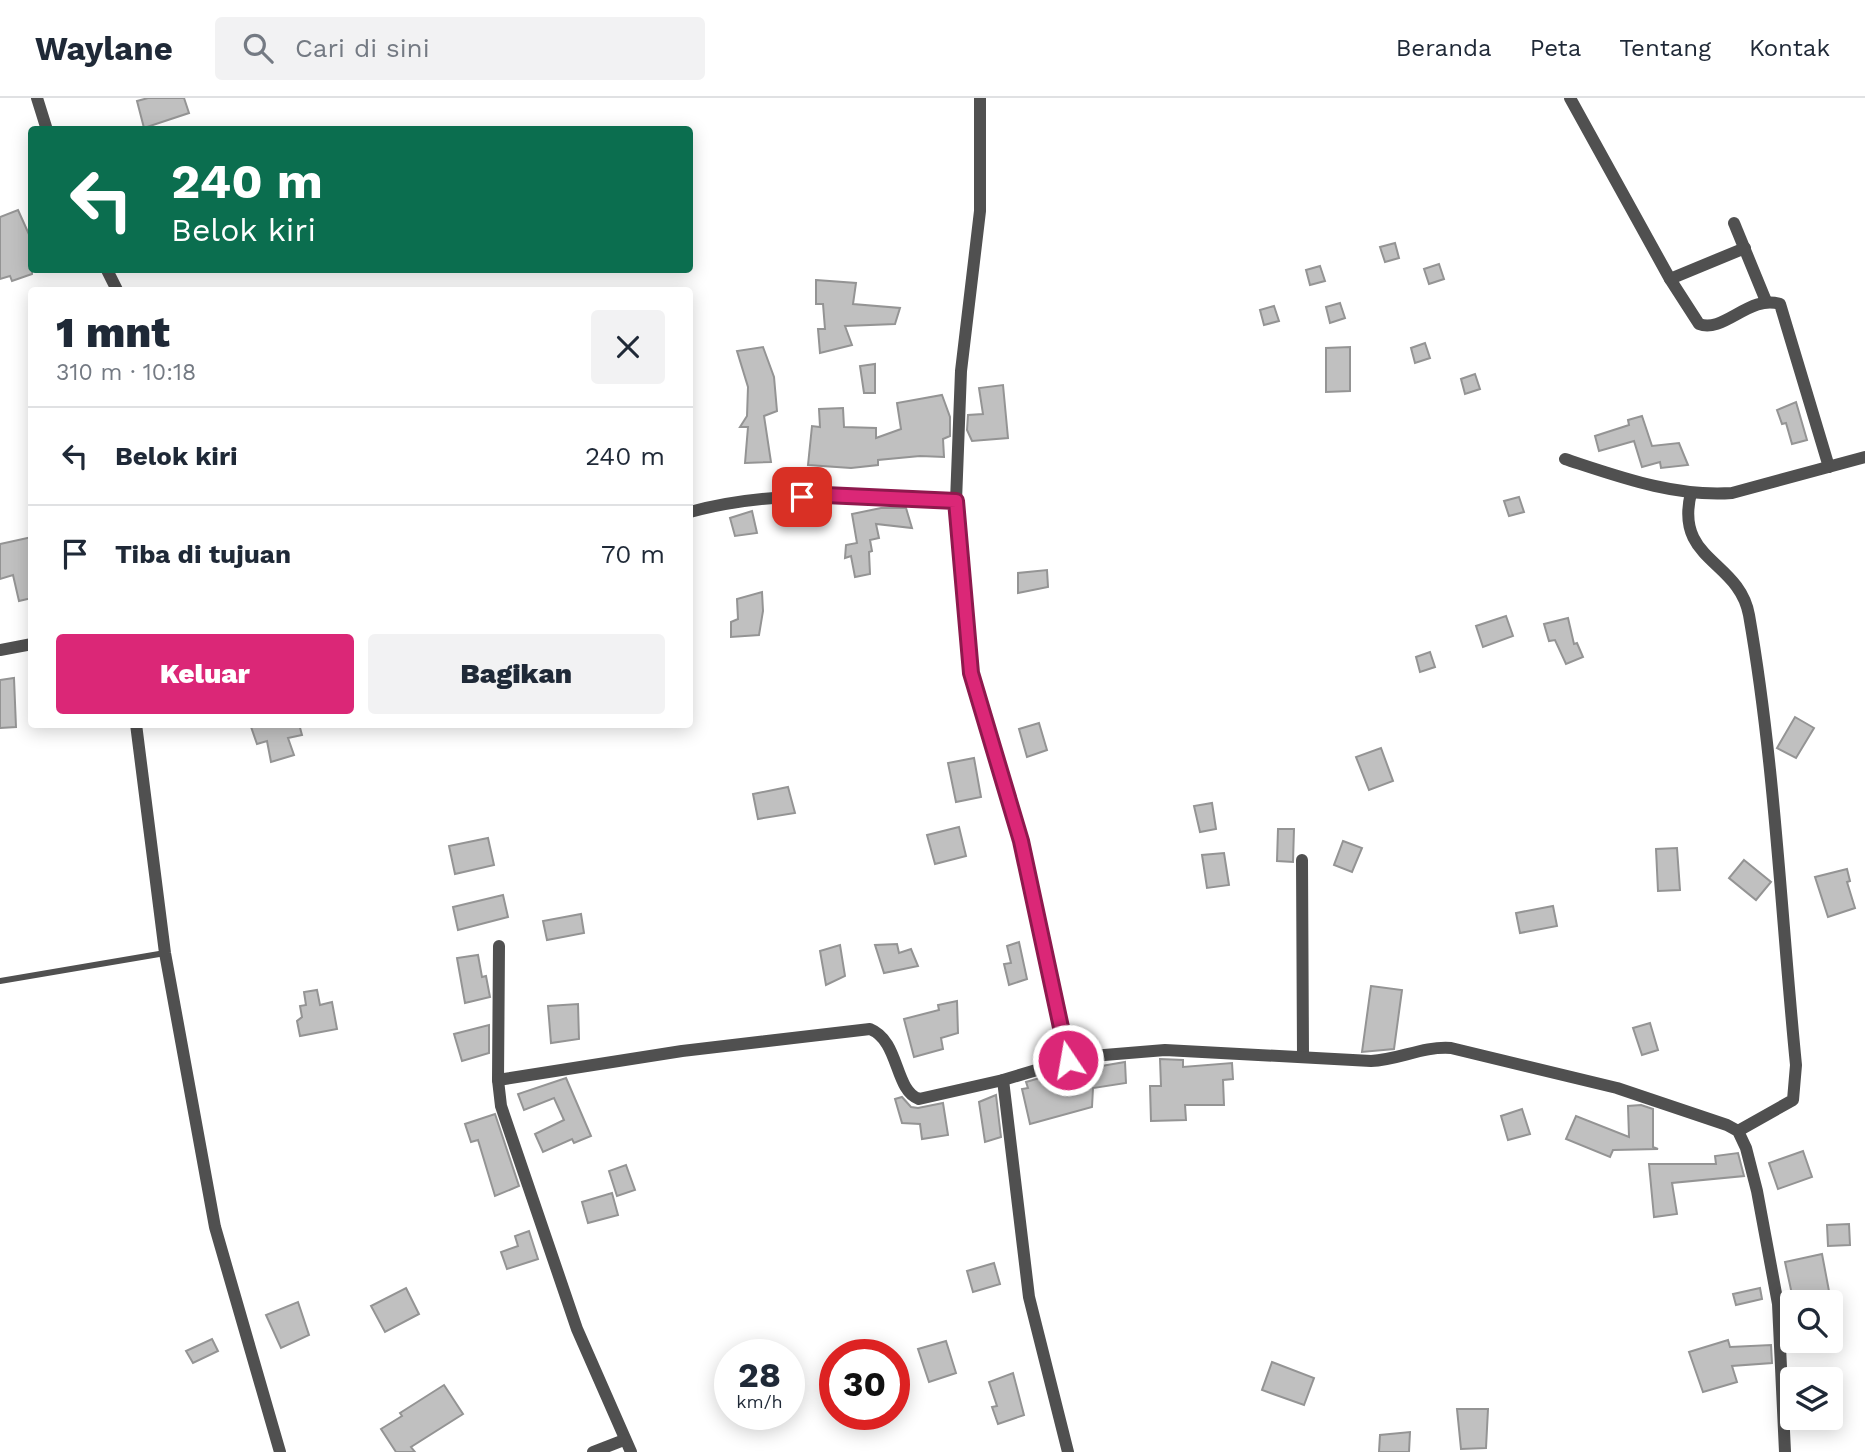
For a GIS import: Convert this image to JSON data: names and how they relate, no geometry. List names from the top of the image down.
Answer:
{
  "page": {
    "header": "Waylane",
    "search": "Cari di sini",
    "nav": [
      "Beranda",
      "Peta",
      "Tentang",
      "Kontak"
    ],
    "turn": ["240 m", "Belok kiri"],
    "heading": ["1 mnt", "310 m · 10:18"],
    "list": [
      {
        "name": "Belok kiri",
        "value": "240 m"
      },
      {
        "name": "Tiba di tujuan",
        "value": "70 m"
      }
    ],
    "buttons": ["Keluar", "Bagikan"],
    "speed": "28 km/h",
    "limit": "30"
  }
}
